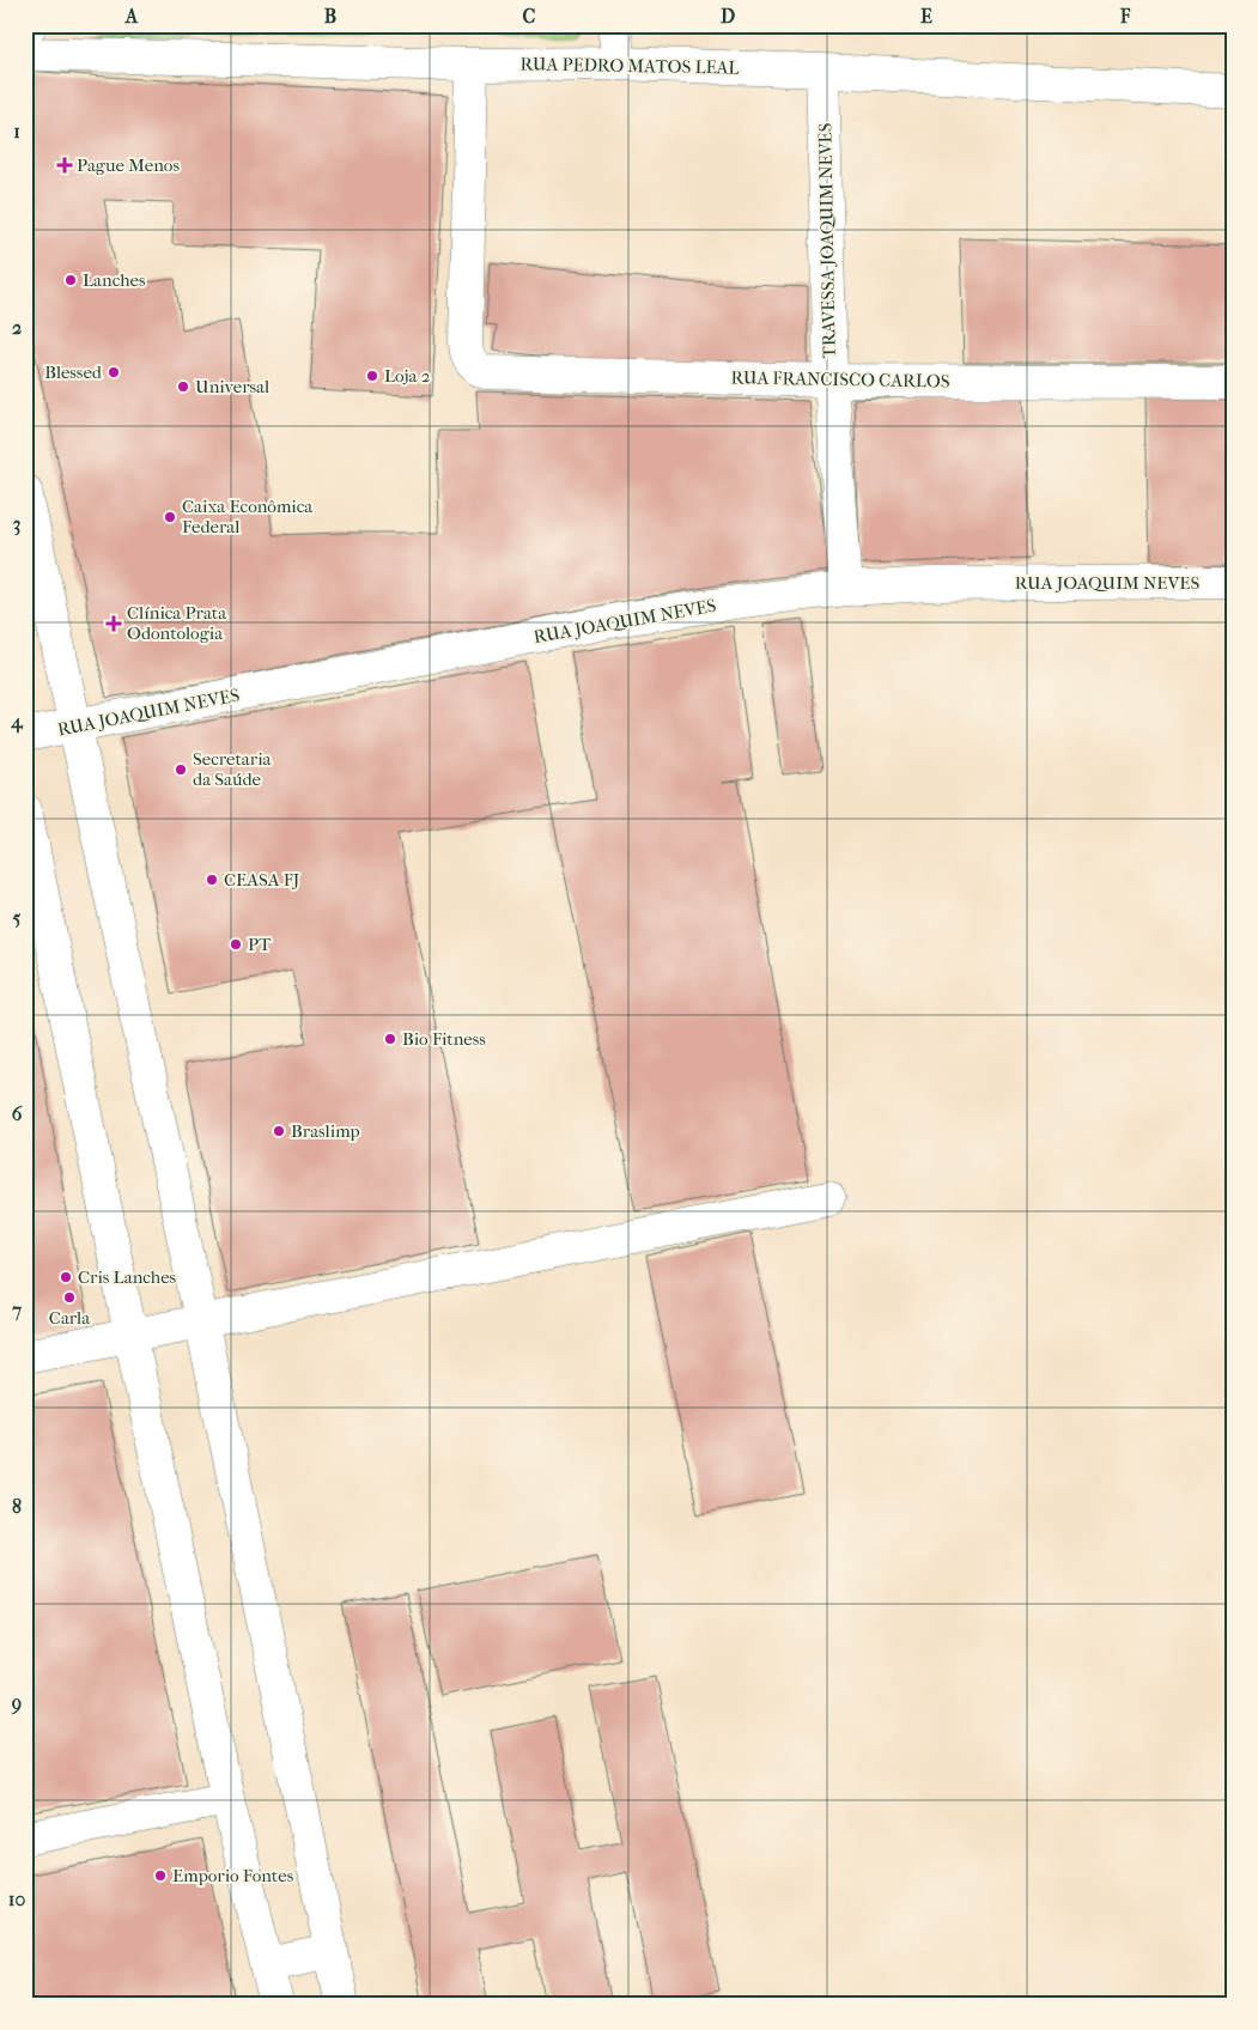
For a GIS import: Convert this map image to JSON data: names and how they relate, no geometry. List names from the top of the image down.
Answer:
{
  "streets": {
    "street": [
      "RUA PEDRO MATOS LEAL",
      "TRAVESSA JOAQUIM NEVES",
      "RUA FRANCISCO CARLOS",
      "RUA JOAQUIM NEVES"
    ]
  },
  "crossings": [
    ["RUA PEDRO MATOS LEAL", "TRAVESSA JOAQUIM NEVES"],
    ["RUA PEDRO MATOS LEAL", "RUA FRANCISCO CARLOS"],
    ["TRAVESSA JOAQUIM NEVES", "RUA FRANCISCO CARLOS"],
    ["TRAVESSA JOAQUIM NEVES", "RUA JOAQUIM NEVES"]
  ],
  "places": {
    "health": ["Pague Menos", "Clínica Prata Odontologia"],
    "other": [
      "Lanches",
      "Blessed",
      "Loja 2",
      "Universal",
      "Caixa Econômica Federal",
      "Secretaria da Saúde",
      "CEASA FJ",
      "PT",
      "Bio Fitness",
      "Braslimp",
      "Cris Lanches",
      "Carla",
      "Emporio Fontes"
    ]
  },
  "grid": {
    "columns": [
      "A",
      "B",
      "C",
      "D",
      "E",
      "F"
    ],
    "rows": [
      "1",
      "2",
      "3",
      "4",
      "5",
      "6",
      "7",
      "8",
      "9",
      "10"
    ]
  }
}
